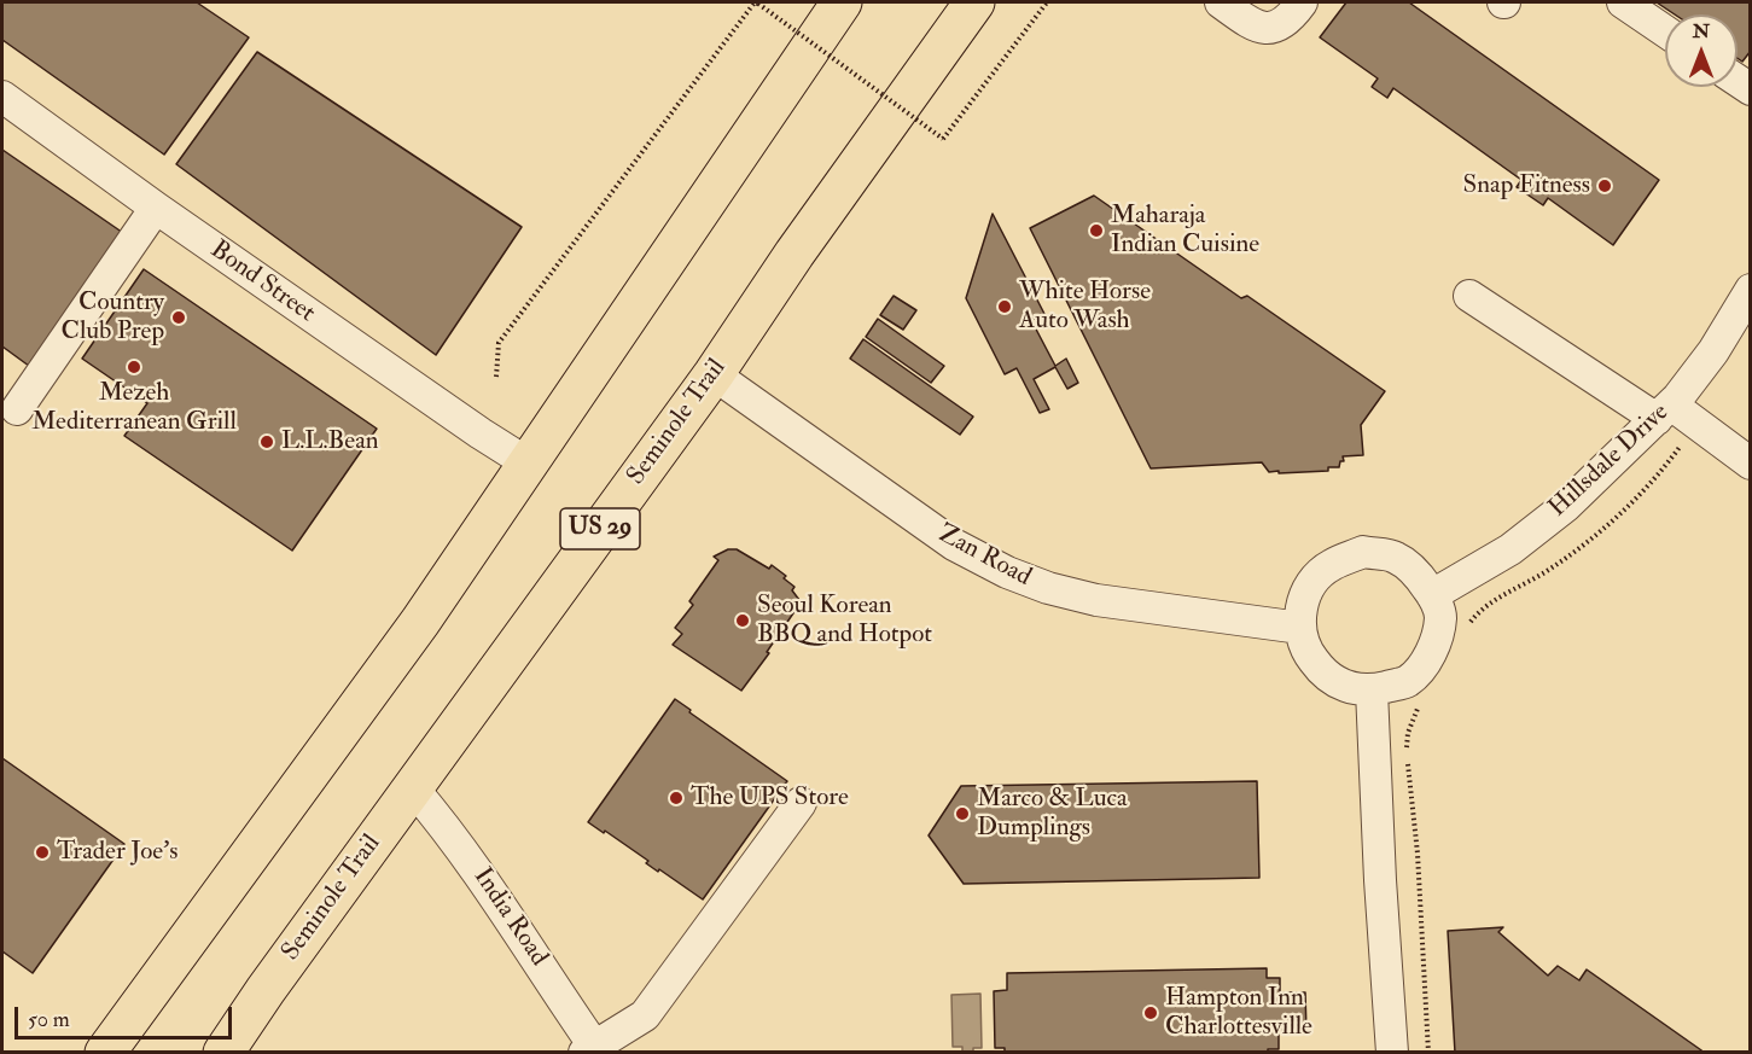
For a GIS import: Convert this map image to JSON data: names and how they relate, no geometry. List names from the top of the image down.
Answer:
{
  "streets": {
    "highway": ["Seminole Trail", "US 29"],
    "street": [
      "Bond Street",
      "Hillsdale Drive",
      "Zan Road",
      "India Road"
    ]
  },
  "crossings": [
    ["Seminole Trail", "Zan Road"],
    ["Seminole Trail", "India Road"],
    ["Hillsdale Drive", "Zan Road"]
  ],
  "places": [
    "Snap Fitness",
    "Maharaja Indian Cuisine",
    "White Horse Auto Wash",
    "Country Club Prep",
    "Mezeh Mediterranean Grill",
    "L.L.Bean",
    "Seoul Korean BBQ and Hotpot",
    "The UPS Store",
    "Marco & Luca Dumplings",
    "Trader Joe's",
    "Hampton Inn Charlottesville"
  ],
  "scale_bar": "50 m",
  "north": "top"
}
